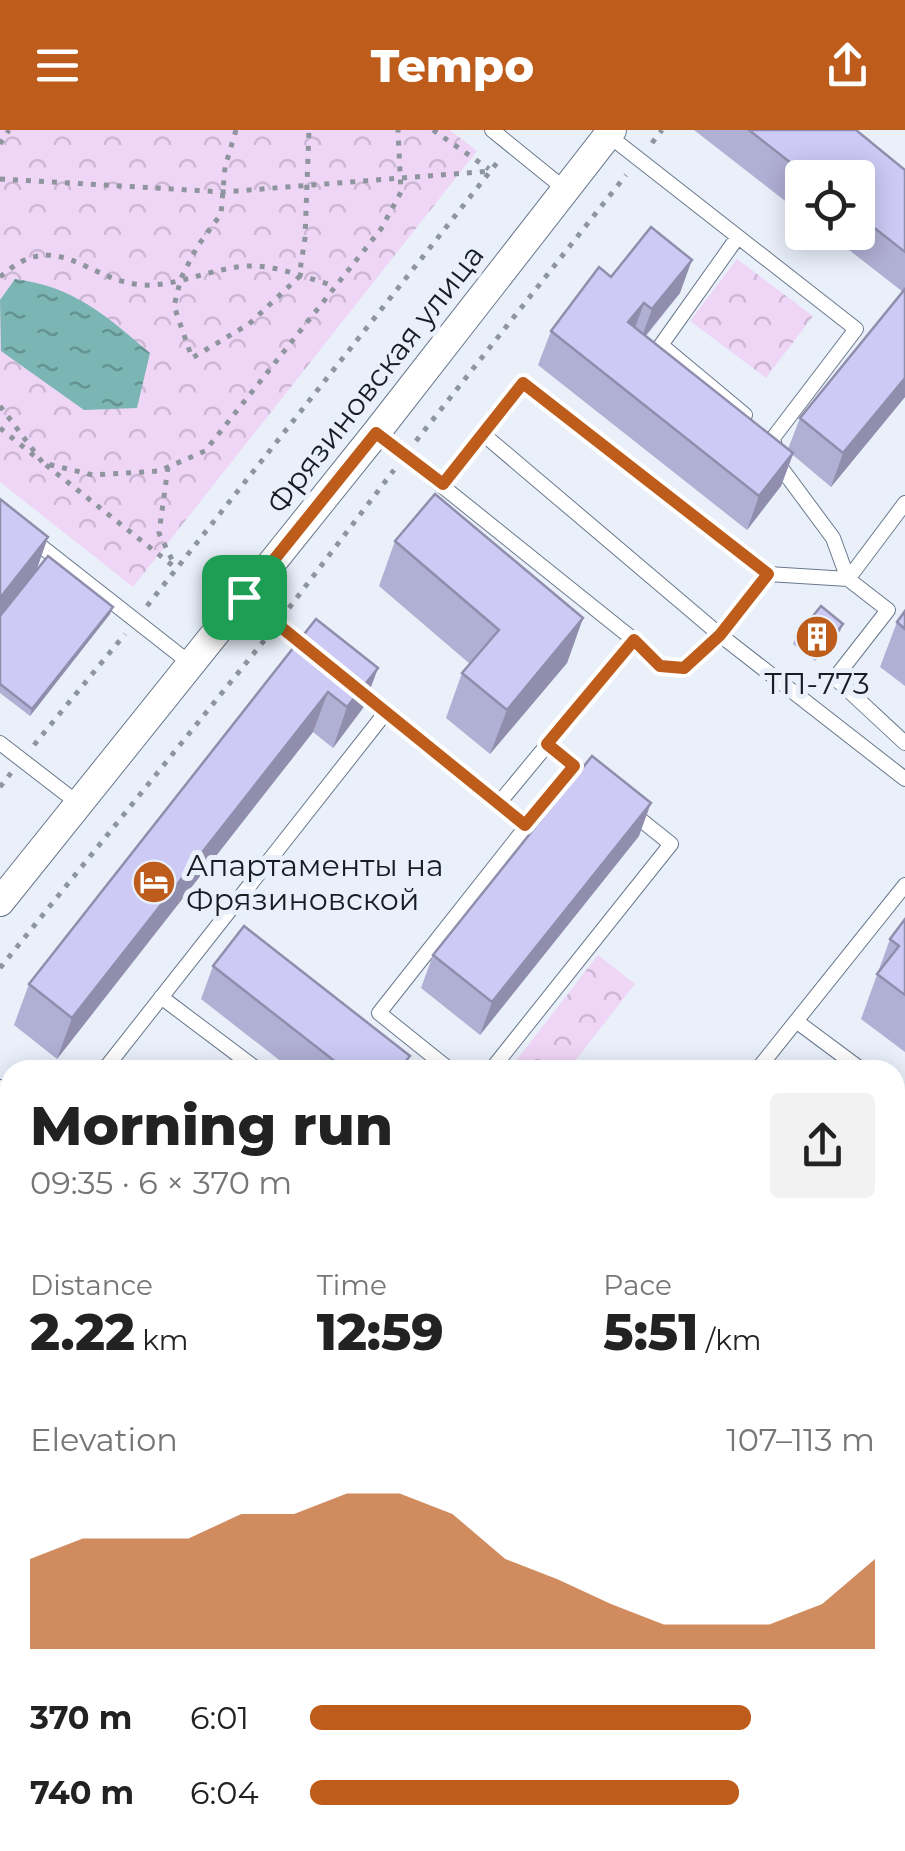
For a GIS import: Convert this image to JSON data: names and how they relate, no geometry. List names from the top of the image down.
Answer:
{
  "streets": {
    "street": ["Фрязиновская улица"]
  },
  "places": {
    "building": ["ТП-773"],
    "hotel": ["Апартаменты на Фрязиновской"]
  },
  "page": {
    "header": "Tempo",
    "heading": ["Morning run", "09:35 · 6 × 370 m"],
    "stats": [
      ["Distance", "2.22 km"],
      ["Time", "12:59"],
      ["Pace", "5:51 /km"]
    ],
    "chart": ["Elevation", "107–113 m"],
    "list": [
      {
        "name": "370 m",
        "note": "6:01"
      },
      {
        "name": "740 m",
        "note": "6:04"
      }
    ]
  }
}
